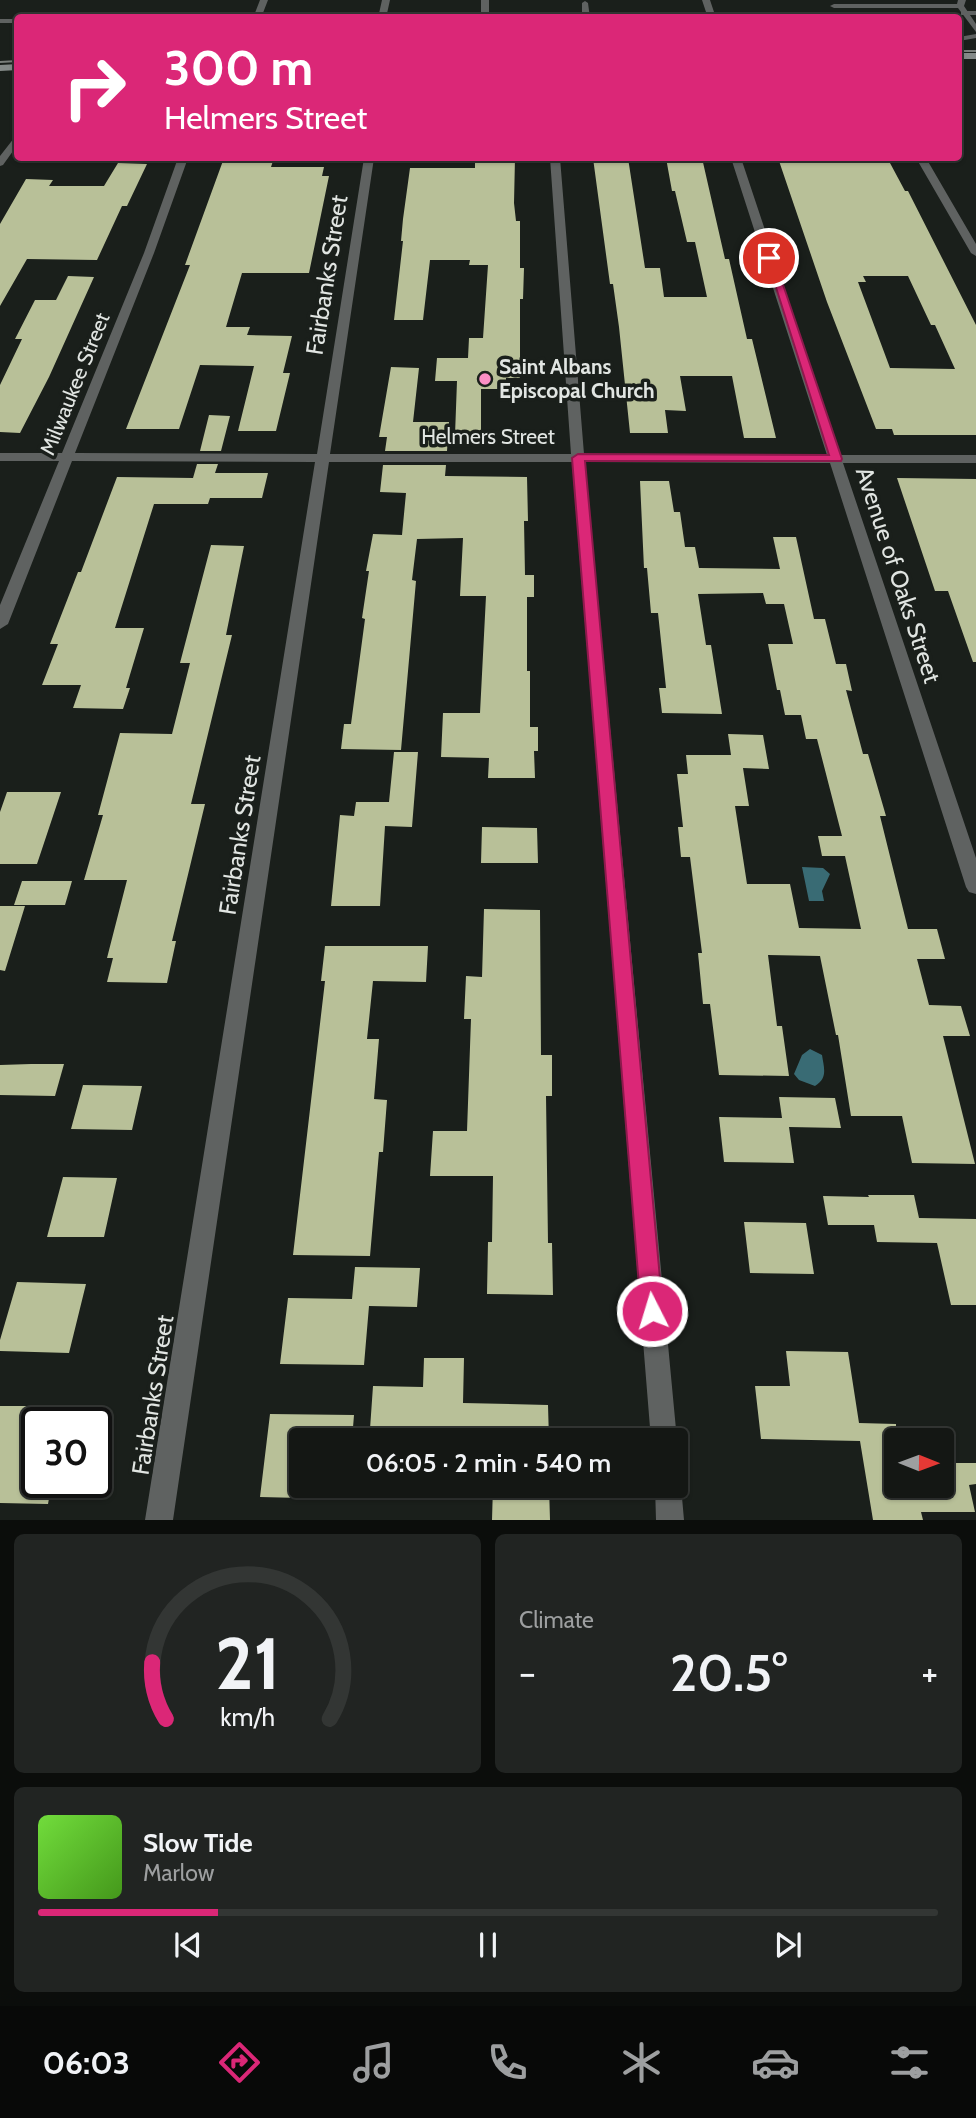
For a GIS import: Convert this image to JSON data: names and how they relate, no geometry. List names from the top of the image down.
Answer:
{
  "streets": {
    "street": [
      "Fairbanks Street",
      "Milwaukee Street",
      "Helmers Street",
      "Avenue of Oaks Street"
    ]
  },
  "crossings": [
    ["Fairbanks Street", "Helmers Street"],
    ["Milwaukee Street", "Helmers Street"],
    ["Helmers Street", "Avenue of Oaks Street"]
  ],
  "places": ["Saint Albans Episcopal Church"],
  "north": "right",
  "page": {
    "turn": ["300 m", "Helmers Street"],
    "limit": "30",
    "trip": "06:05 · 2 min · 540 m",
    "tile": "Climate",
    "heat": ["−", "20.5°", "+"],
    "song": ["Slow Tide", "Marlow"],
    "tabs": "06:03",
    "gauge": ["21", "km/h"]
  }
}
